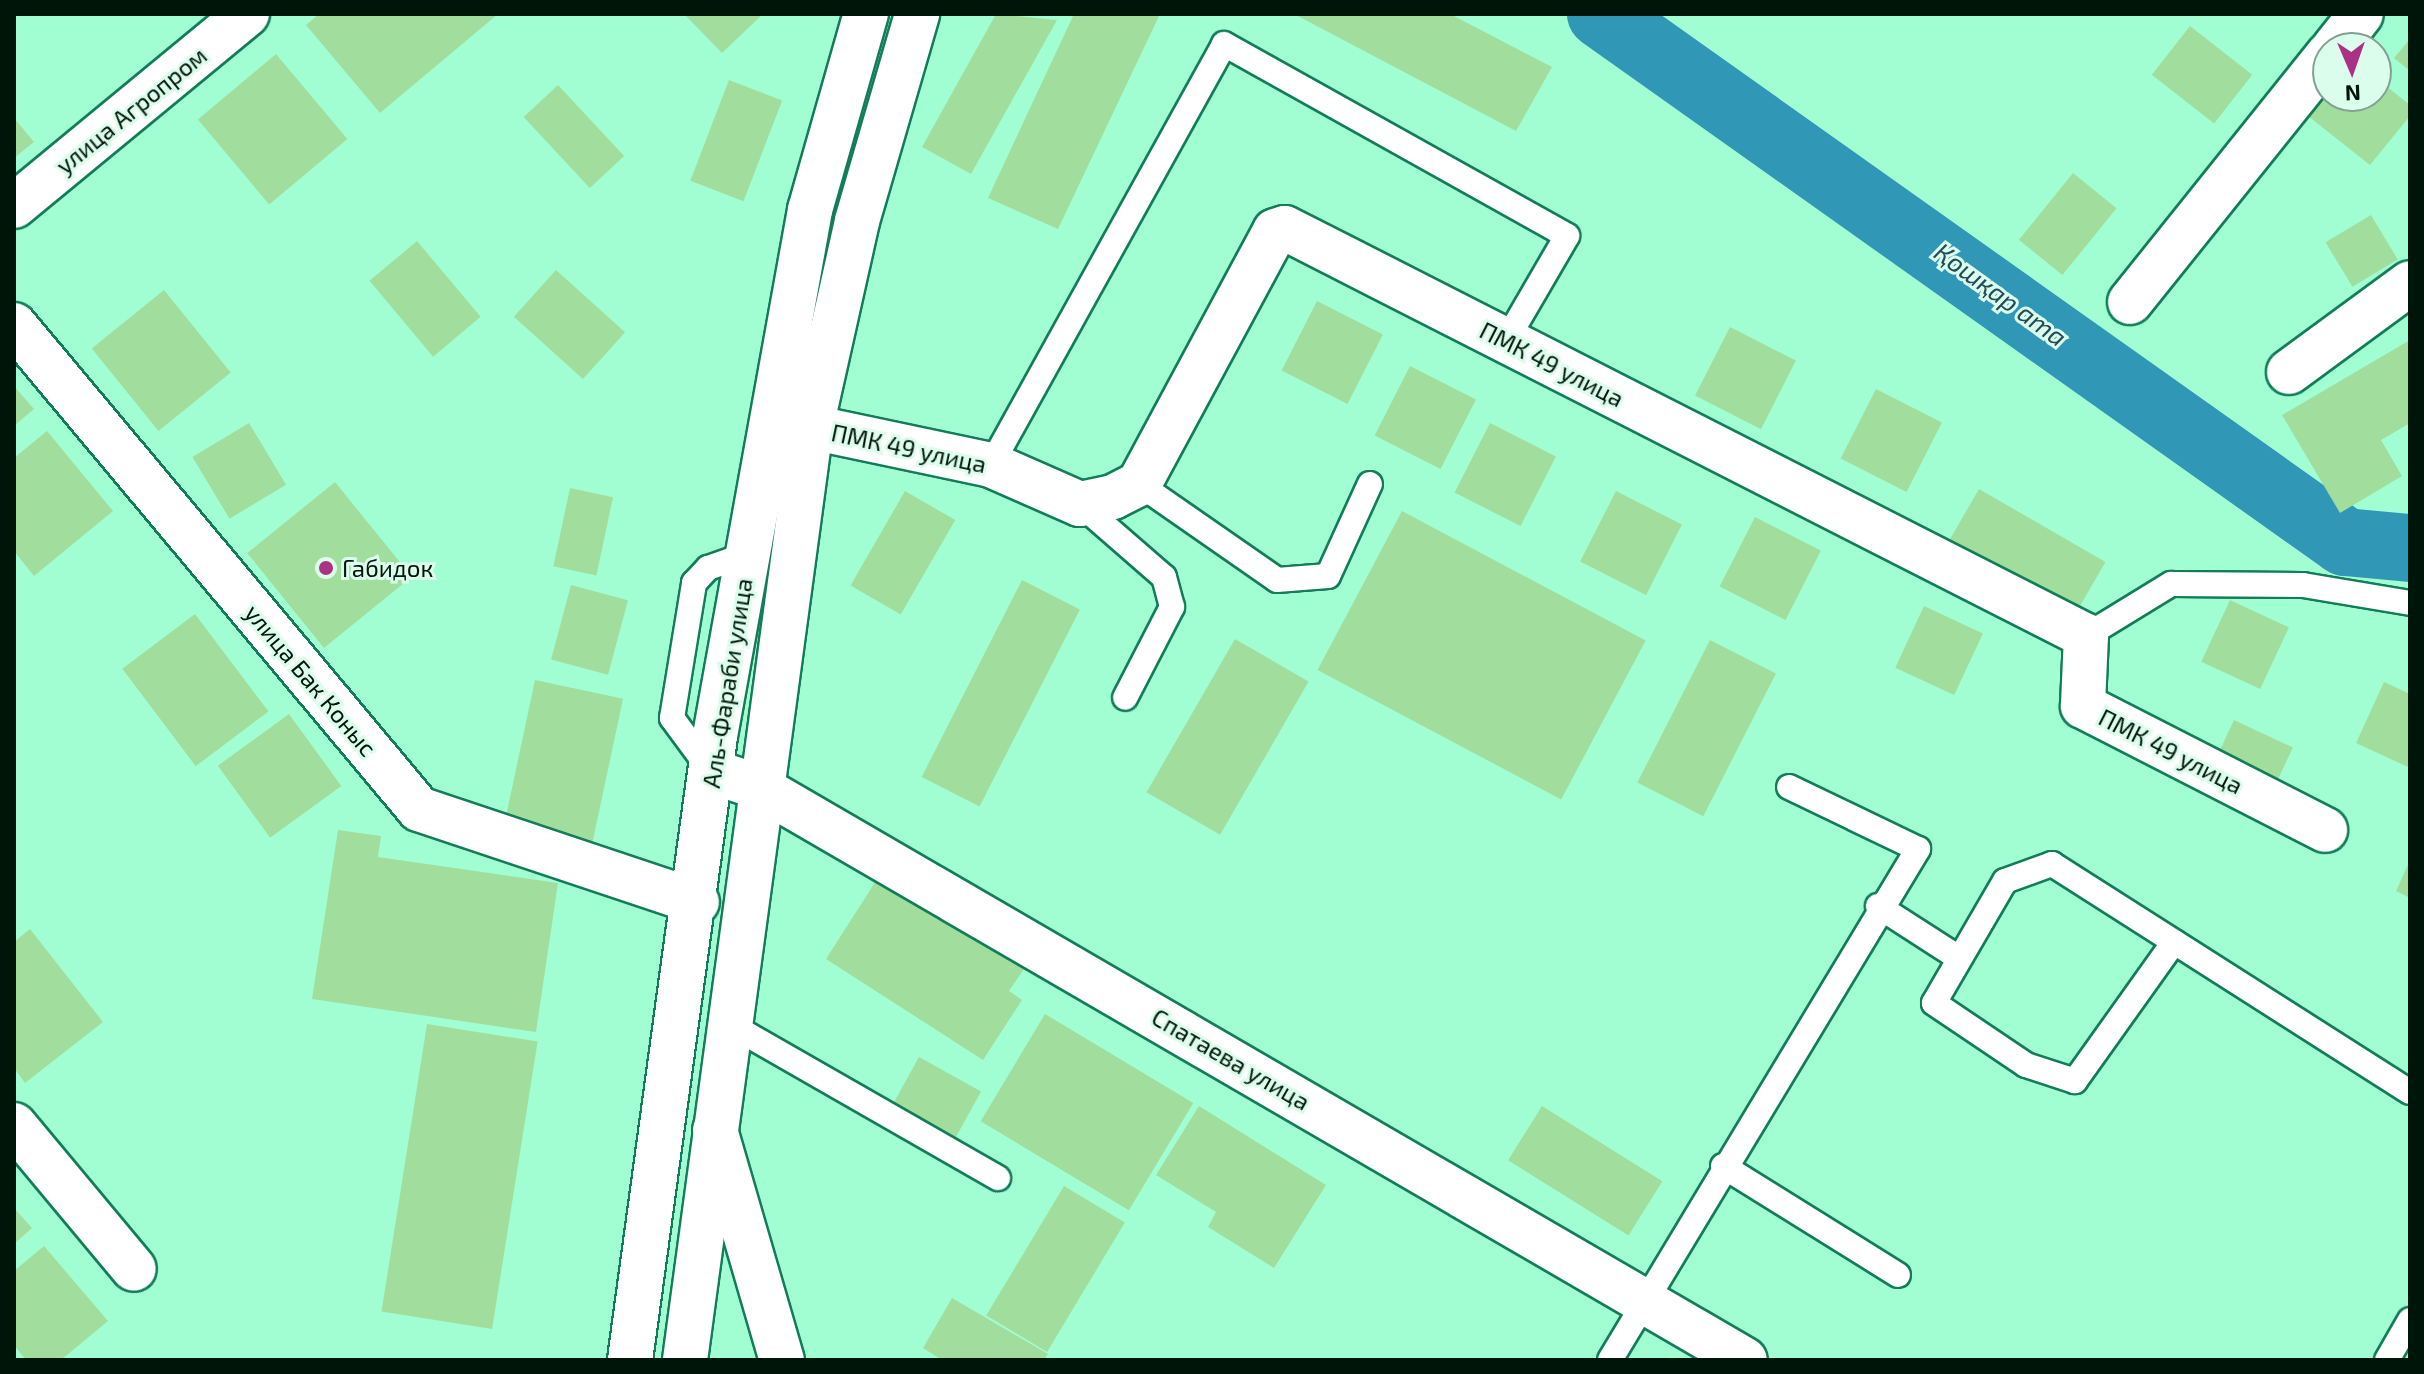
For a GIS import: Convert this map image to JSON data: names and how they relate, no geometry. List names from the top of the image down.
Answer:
{
  "streets": {
    "street": [
      "улица Агропром",
      "ПМК 49 улица",
      "улица Бак Коныс",
      "Аль-Фараби улица",
      "Спатаева улица"
    ]
  },
  "crossings": [
    ["ПМК 49 улица", "Аль-Фараби улица"],
    ["улица Бак Коныс", "Аль-Фараби улица"],
    ["Аль-Фараби улица", "Спатаева улица"]
  ],
  "water": ["Қошқар ата"],
  "places": ["Габидок"],
  "north": "bottom"
}
